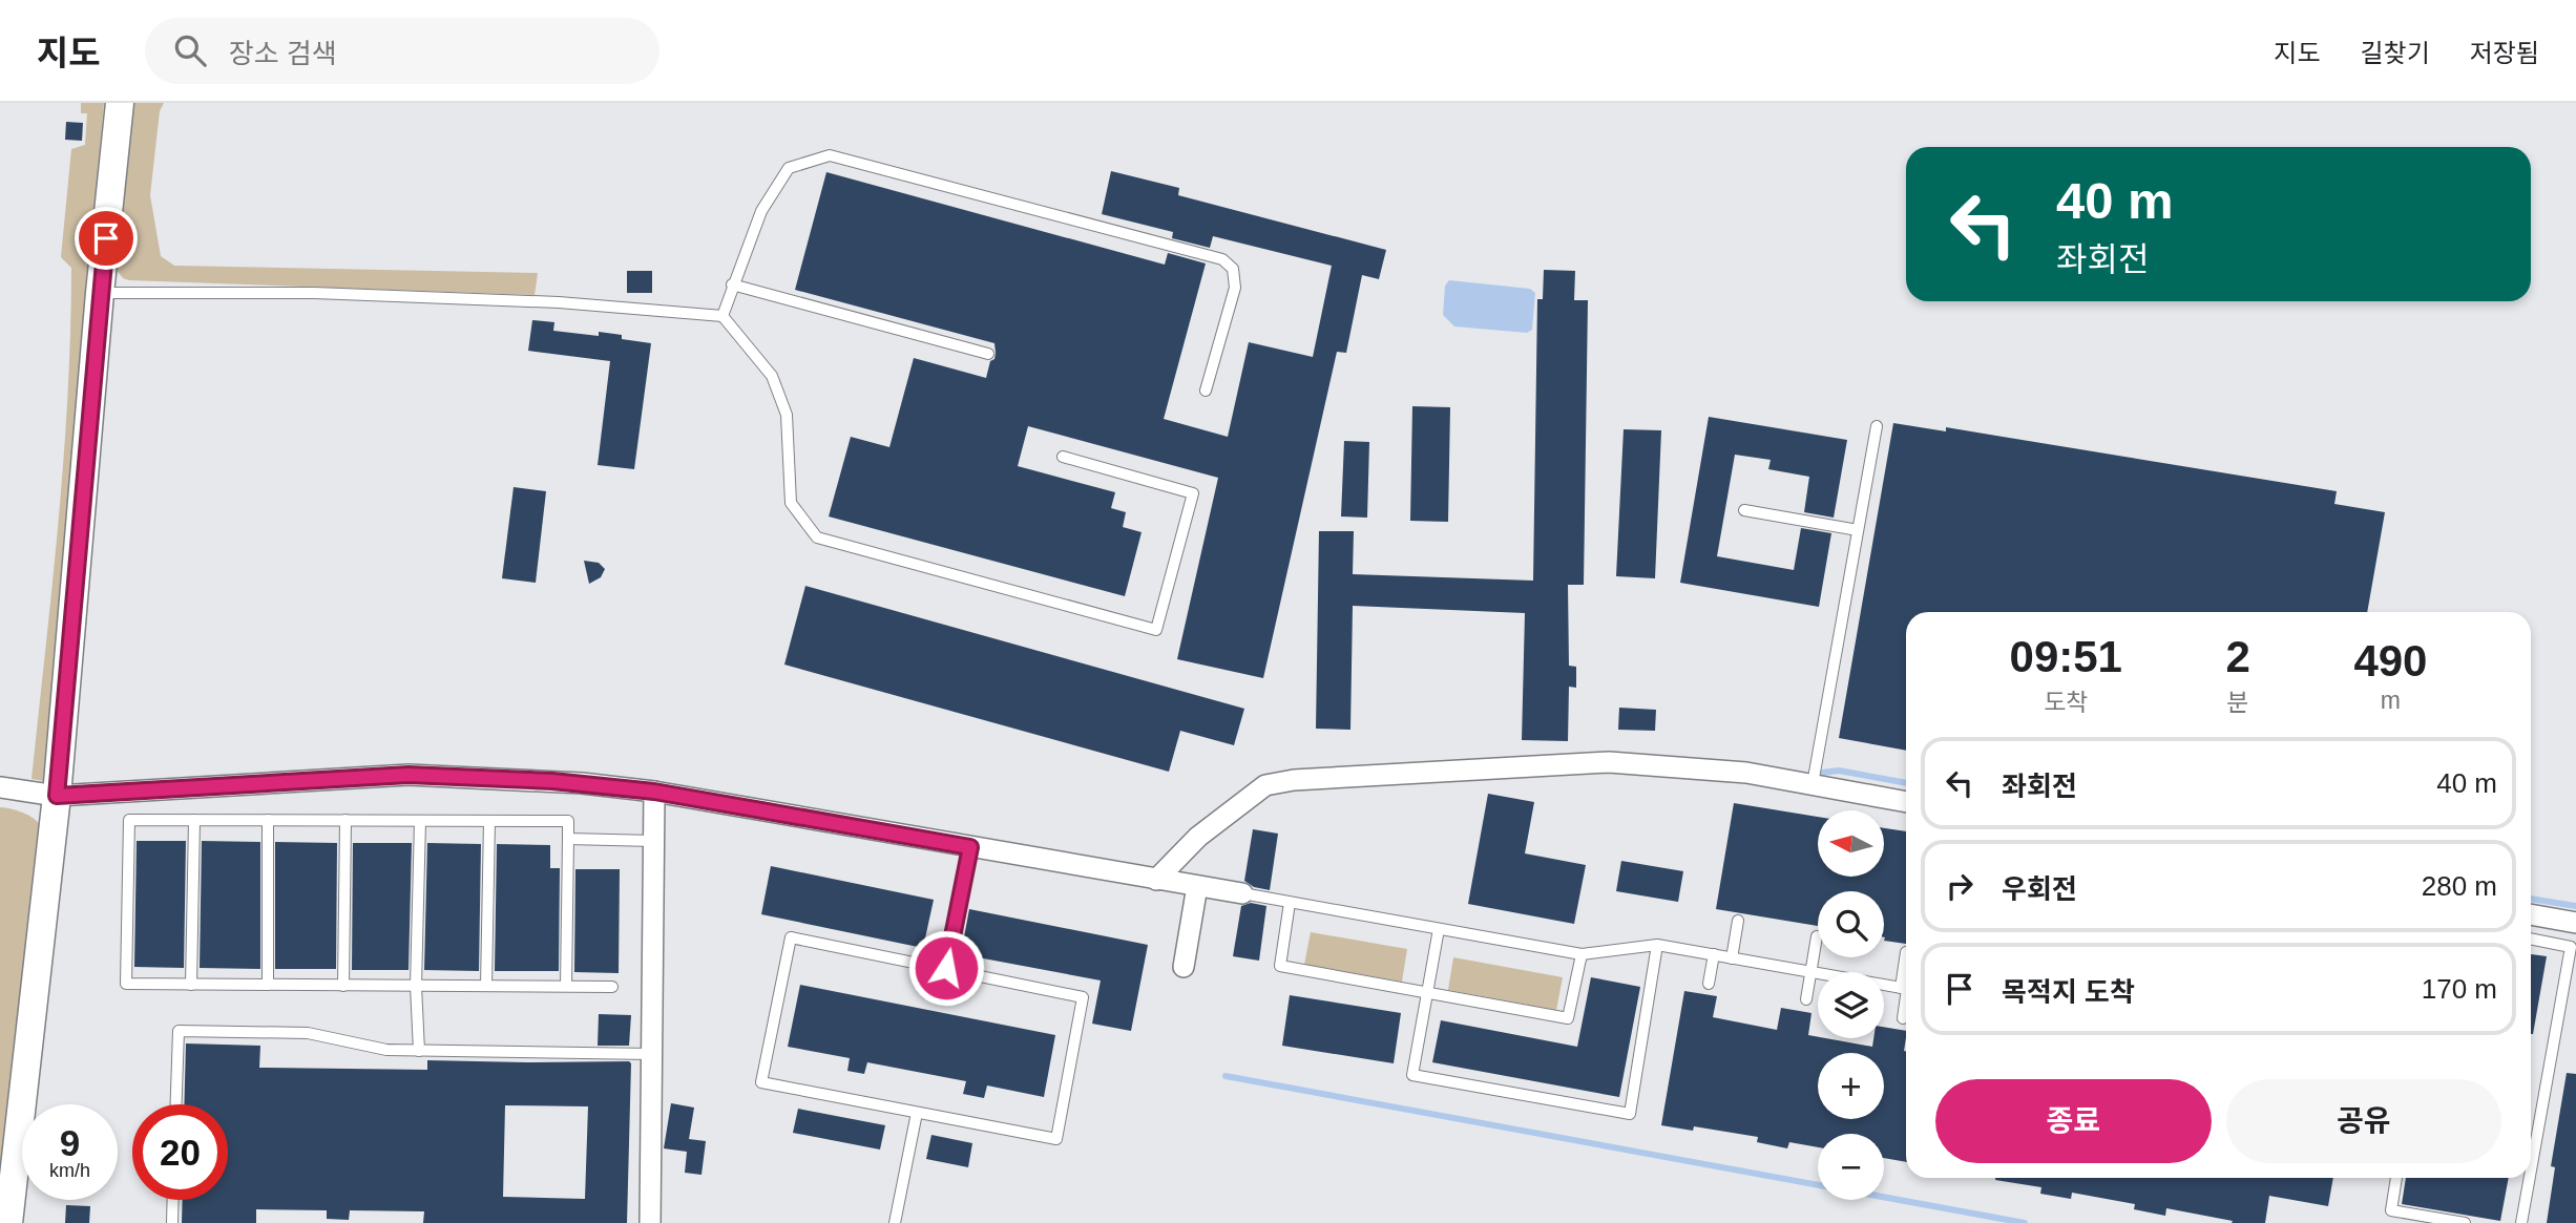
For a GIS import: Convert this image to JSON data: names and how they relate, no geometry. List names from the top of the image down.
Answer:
{
  "north": "left",
  "page": {
    "header": "지도",
    "search": "장소 검색",
    "nav": ["지도", "길찾기", "저장됨"],
    "turn": ["40 m", "좌회전"],
    "eta": [
      "09:51",
      "도착",
      "2",
      "분",
      "490",
      "m"
    ],
    "list": [
      {
        "name": "좌회전",
        "value": "40 m"
      },
      {
        "name": "우회전",
        "value": "280 m"
      },
      {
        "name": "목적지 도착",
        "value": "170 m"
      }
    ],
    "map_buttons": ["+", "−"],
    "buttons": ["종료", "공유"],
    "speed": "9 km/h",
    "limit": "20"
  }
}
